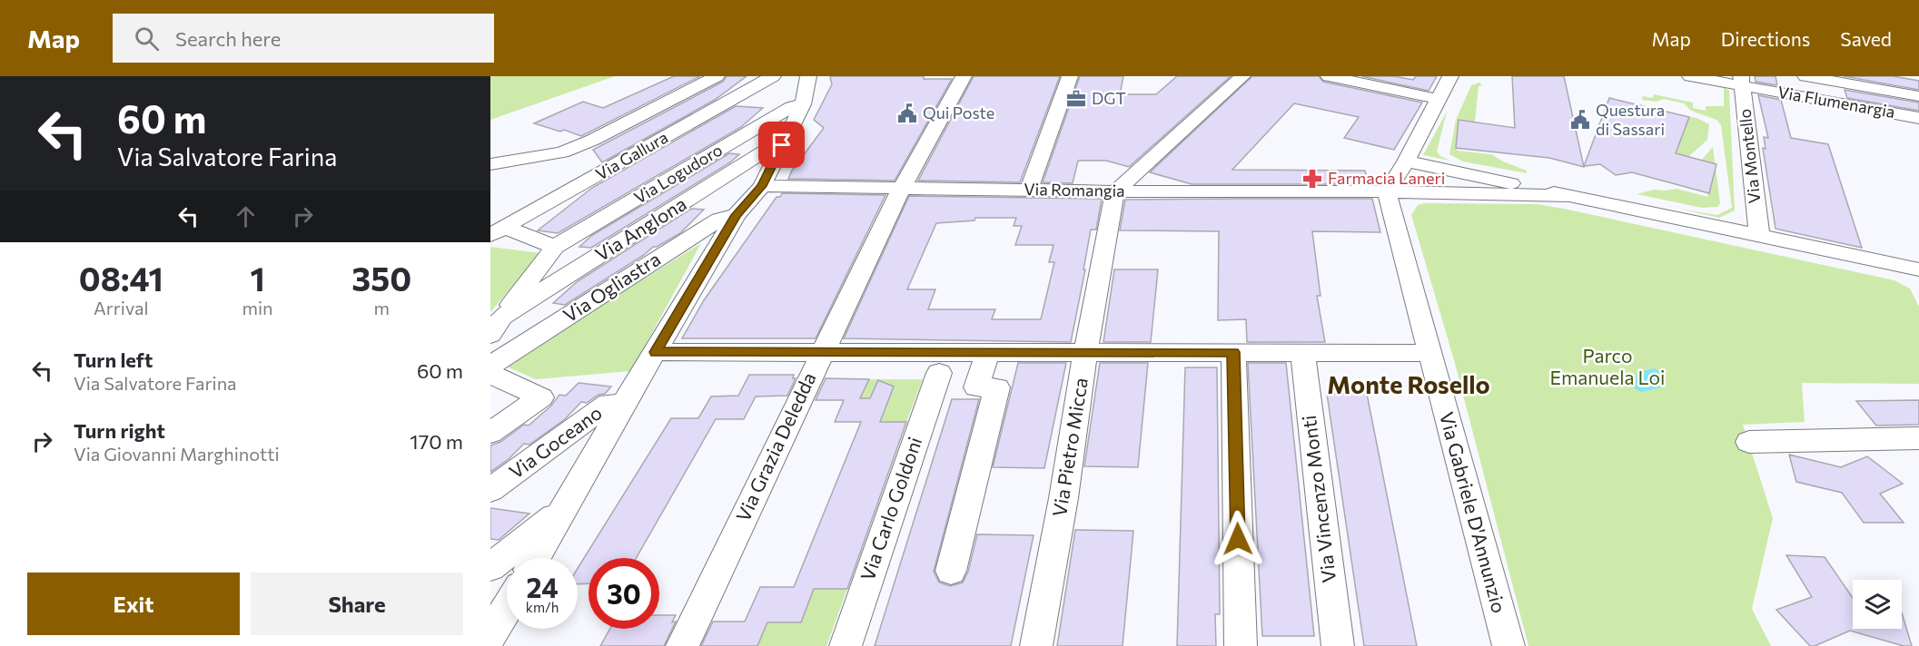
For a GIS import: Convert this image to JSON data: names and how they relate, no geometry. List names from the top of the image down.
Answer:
{
  "streets": {
    "street": [
      "Via Flumenargia",
      "Via Gallura",
      "Via Montello",
      "Via Logudoro",
      "Via Romangia",
      "Via Anglona",
      "Via Ogliastra",
      "Via Goceano",
      "Via Grazia Deledda",
      "Via Pietro Micca",
      "Via Vincenzo Monti",
      "Via Carlo Goldoni",
      "Via Gabriele D'Annunzio"
    ]
  },
  "crossings": [
    ["Via Flumenargia", "Via Montello"],
    ["Via Logudoro", "Via Anglona"],
    ["Via Romangia", "Via Grazia Deledda"],
    ["Via Romangia", "Via Pietro Micca"],
    ["Via Romangia", "Via Gabriele D'Annunzio"]
  ],
  "districts": ["Monte Rosello"],
  "parks": ["Parco Emanuela Loi"],
  "places": {
    "office": ["DGT"],
    "public building": ["Qui Poste", "Questura di Sassari"],
    "pharmacy": ["Farmacia Laneri"]
  },
  "page": {
    "header": "Map",
    "search": "Search here",
    "nav": ["Map", "Directions", "Saved"],
    "turn": ["60 m", "Via Salvatore Farina"],
    "eta": [
      "08:41",
      "Arrival",
      "1",
      "min",
      "350",
      "m"
    ],
    "list": [
      {
        "name": "Turn left",
        "note": "Via Salvatore Farina",
        "value": "60 m"
      },
      {
        "name": "Turn right",
        "note": "Via Giovanni Marghinotti",
        "value": "170 m"
      }
    ],
    "speed": "24 km/h",
    "limit": "30",
    "buttons": ["Exit", "Share"]
  }
}
